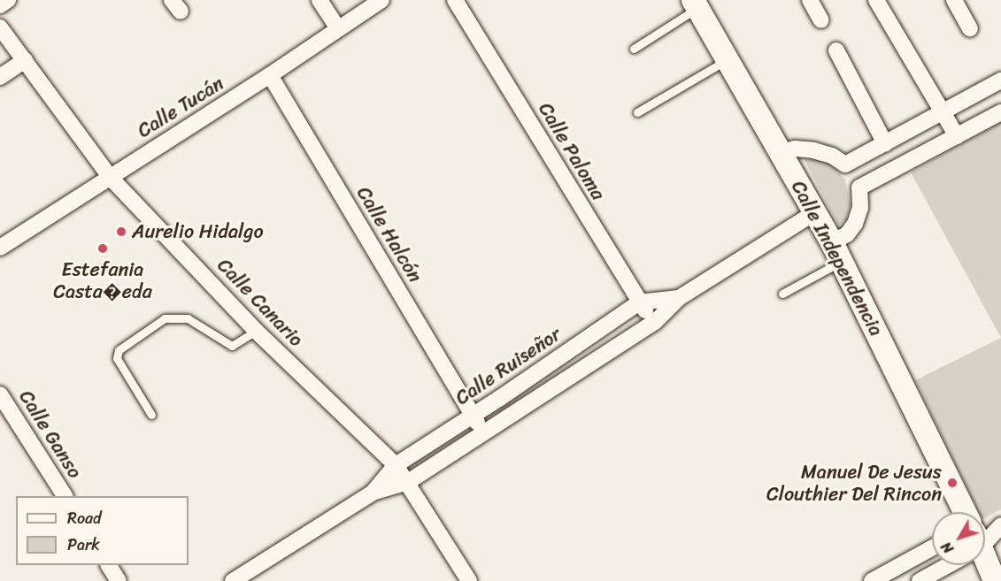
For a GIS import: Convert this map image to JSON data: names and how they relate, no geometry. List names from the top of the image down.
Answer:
{
  "streets": {
    "street": [
      "Calle Tucán",
      "Calle Paloma",
      "Calle Halcón",
      "Calle Independencia",
      "Calle Canario",
      "Calle Ruiseñor",
      "Calle Ganso"
    ]
  },
  "crossings": [
    ["Calle Tucán", "Calle Halcón"],
    ["Calle Tucán", "Calle Canario"],
    ["Calle Paloma", "Calle Ruiseñor"],
    ["Calle Halcón", "Calle Ruiseñor"],
    ["Calle Independencia", "Calle Ruiseñor"],
    ["Calle Canario", "Calle Ruiseñor"]
  ],
  "places": ["Aurelio Hidalgo", "Estefania Casta�eda", "Manuel De Jesus Clouthier Del Rincon"],
  "legend": ["Road", "Park"],
  "north": "bottom left"
}
